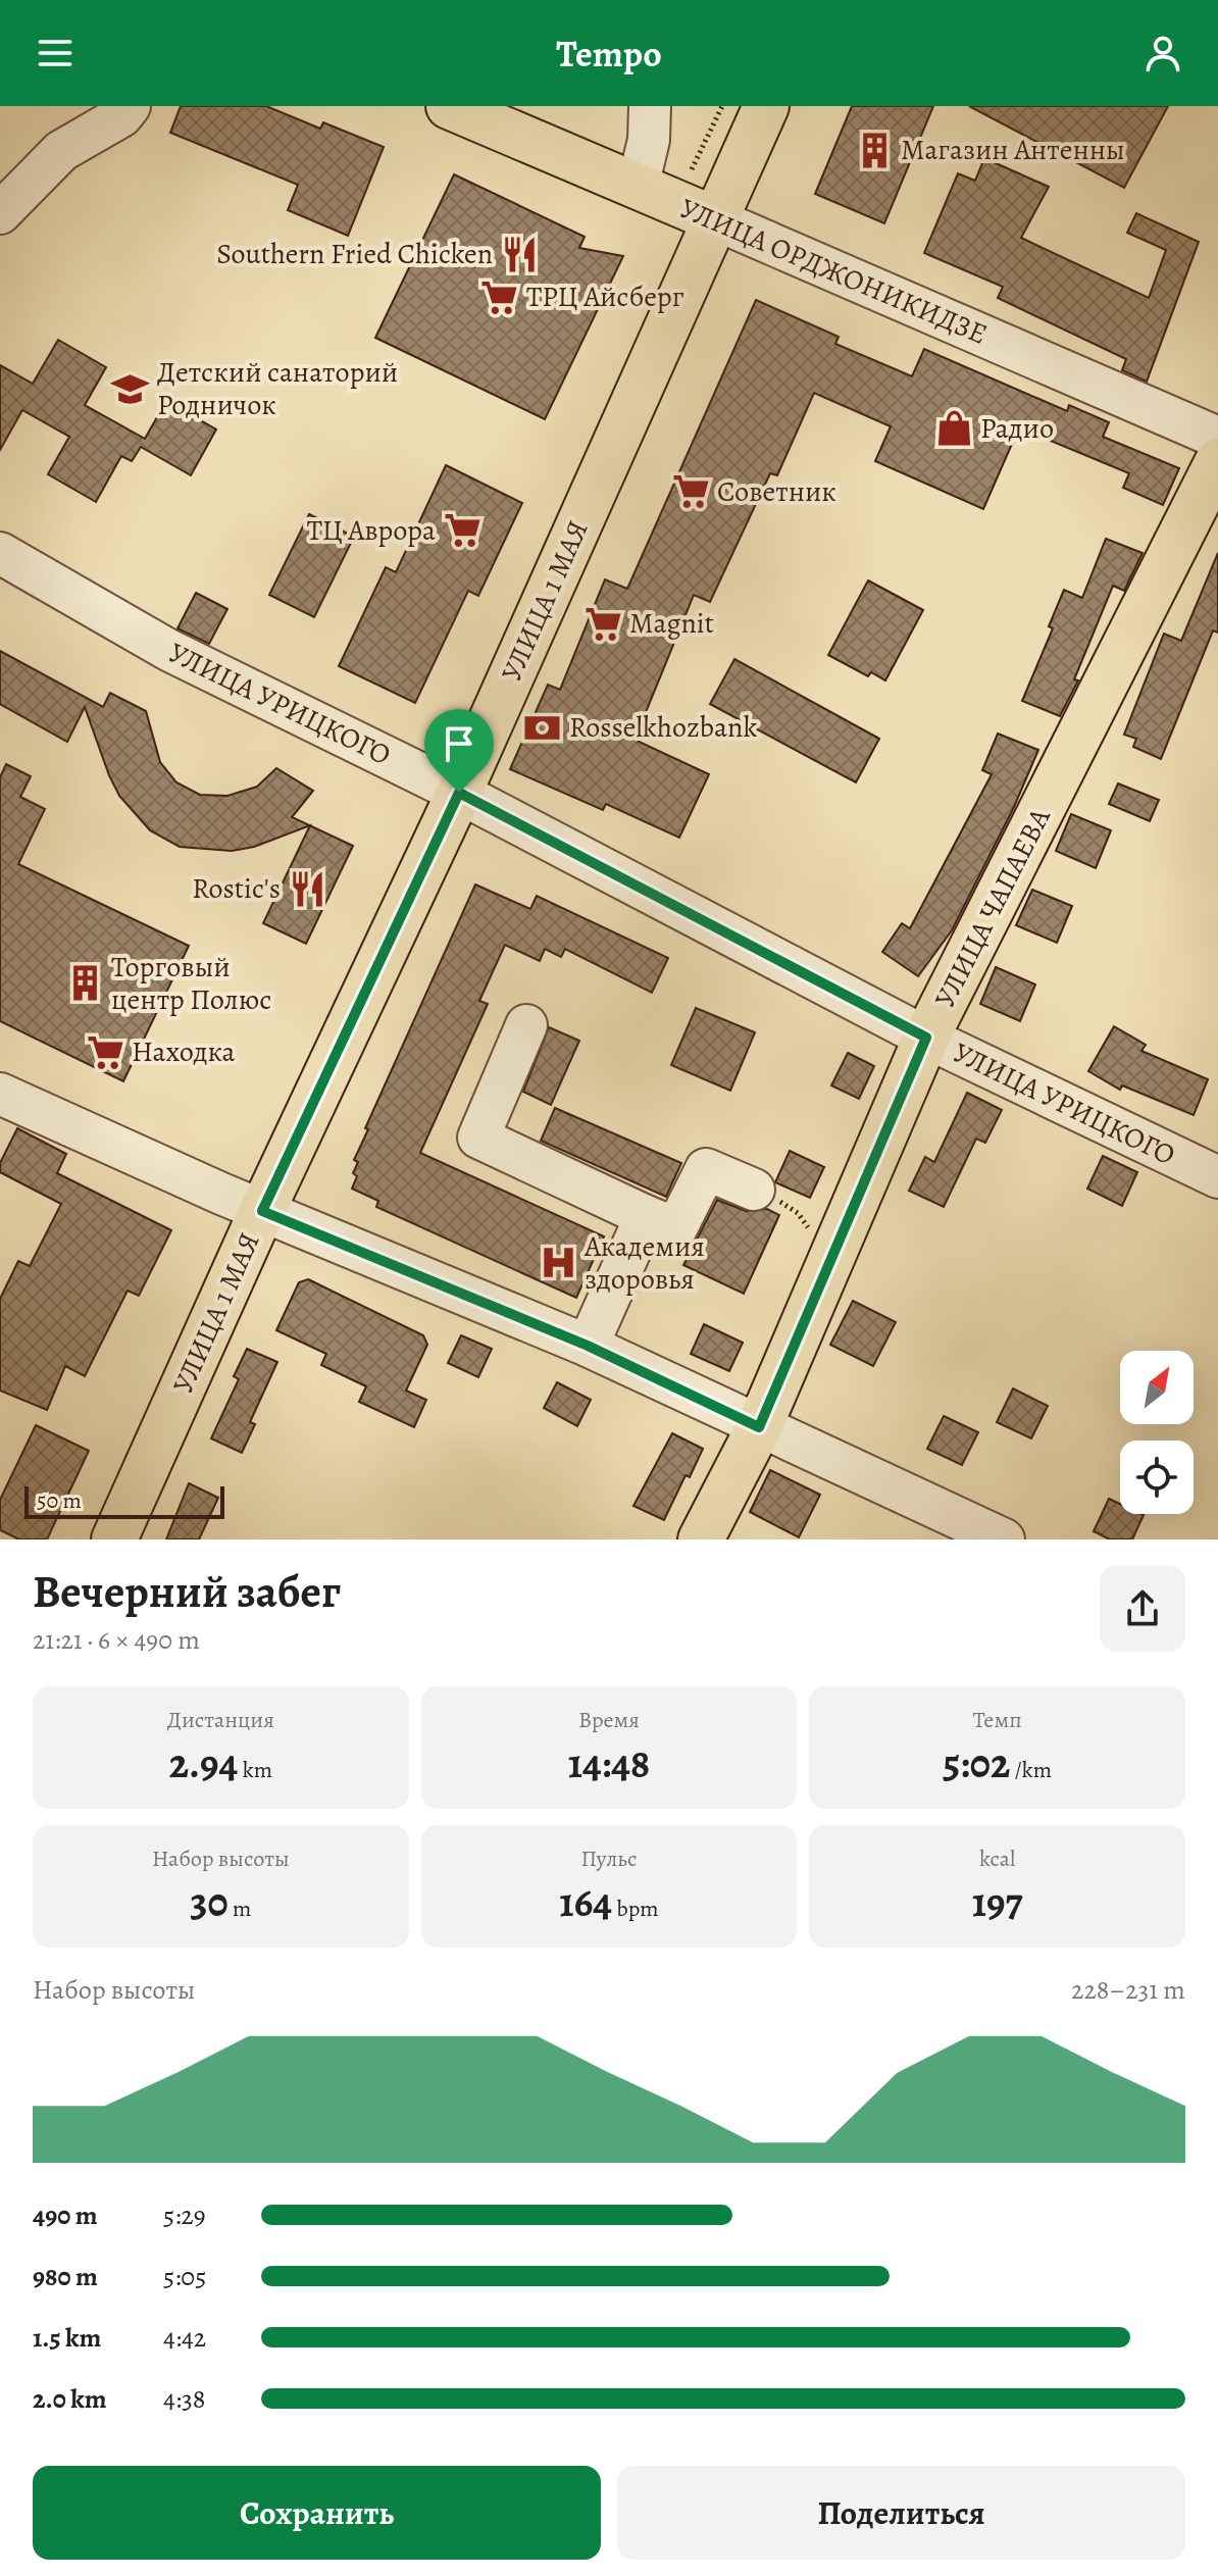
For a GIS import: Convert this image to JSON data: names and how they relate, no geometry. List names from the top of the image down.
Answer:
{
  "streets": {
    "main road": ["УЛИЦА ОРДЖОНИКИДЗЕ", "УЛИЦА 1 МАЯ", "УЛИЦА ЧАПАЕВА"],
    "street": ["УЛИЦА УРИЦКОГО"]
  },
  "crossings": [
    ["УЛИЦА ОРДЖОНИКИДЗЕ", "УЛИЦА 1 МАЯ"],
    ["УЛИЦА 1 МАЯ", "УЛИЦА УРИЦКОГО"],
    ["УЛИЦА УРИЦКОГО", "УЛИЦА ЧАПАЕВА"]
  ],
  "places": {
    "building": ["Магазин Антенны", "Торговый центр Полюс"],
    "restaurant": ["Southern Fried Chicken", "Rostic's"],
    "supermarket": [
      "ТРЦ Айсберг",
      "Советник",
      "ТЦ Аврора",
      "Magnit",
      "Находка"
    ],
    "school or university": ["Детский санаторий Родничок"],
    "shop": ["Радио"],
    "bank": ["Rosselkhozbank"],
    "hospital": ["Академия здоровья"]
  },
  "scale_bar": "50 m",
  "north": "top right",
  "page": {
    "header": "Tempo",
    "scale": "50 m",
    "heading": ["Вечерний забег", "21:21 · 6 × 490 m"],
    "stats": [
      ["Дистанция", "2.94 km"],
      ["Время", "14:48"],
      ["Темп", "5:02 /km"],
      ["Набор высоты", "30 m"],
      ["Пульс", "164 bpm"],
      ["kcal", "197"]
    ],
    "chart": ["Набор высоты", "228–231 m"],
    "list": [
      {
        "name": "490 m",
        "note": "5:29"
      },
      {
        "name": "980 m",
        "note": "5:05"
      },
      {
        "name": "1.5 km",
        "note": "4:42"
      },
      {
        "name": "2.0 km",
        "note": "4:38"
      }
    ],
    "buttons": ["Сохранить", "Поделиться"]
  }
}
